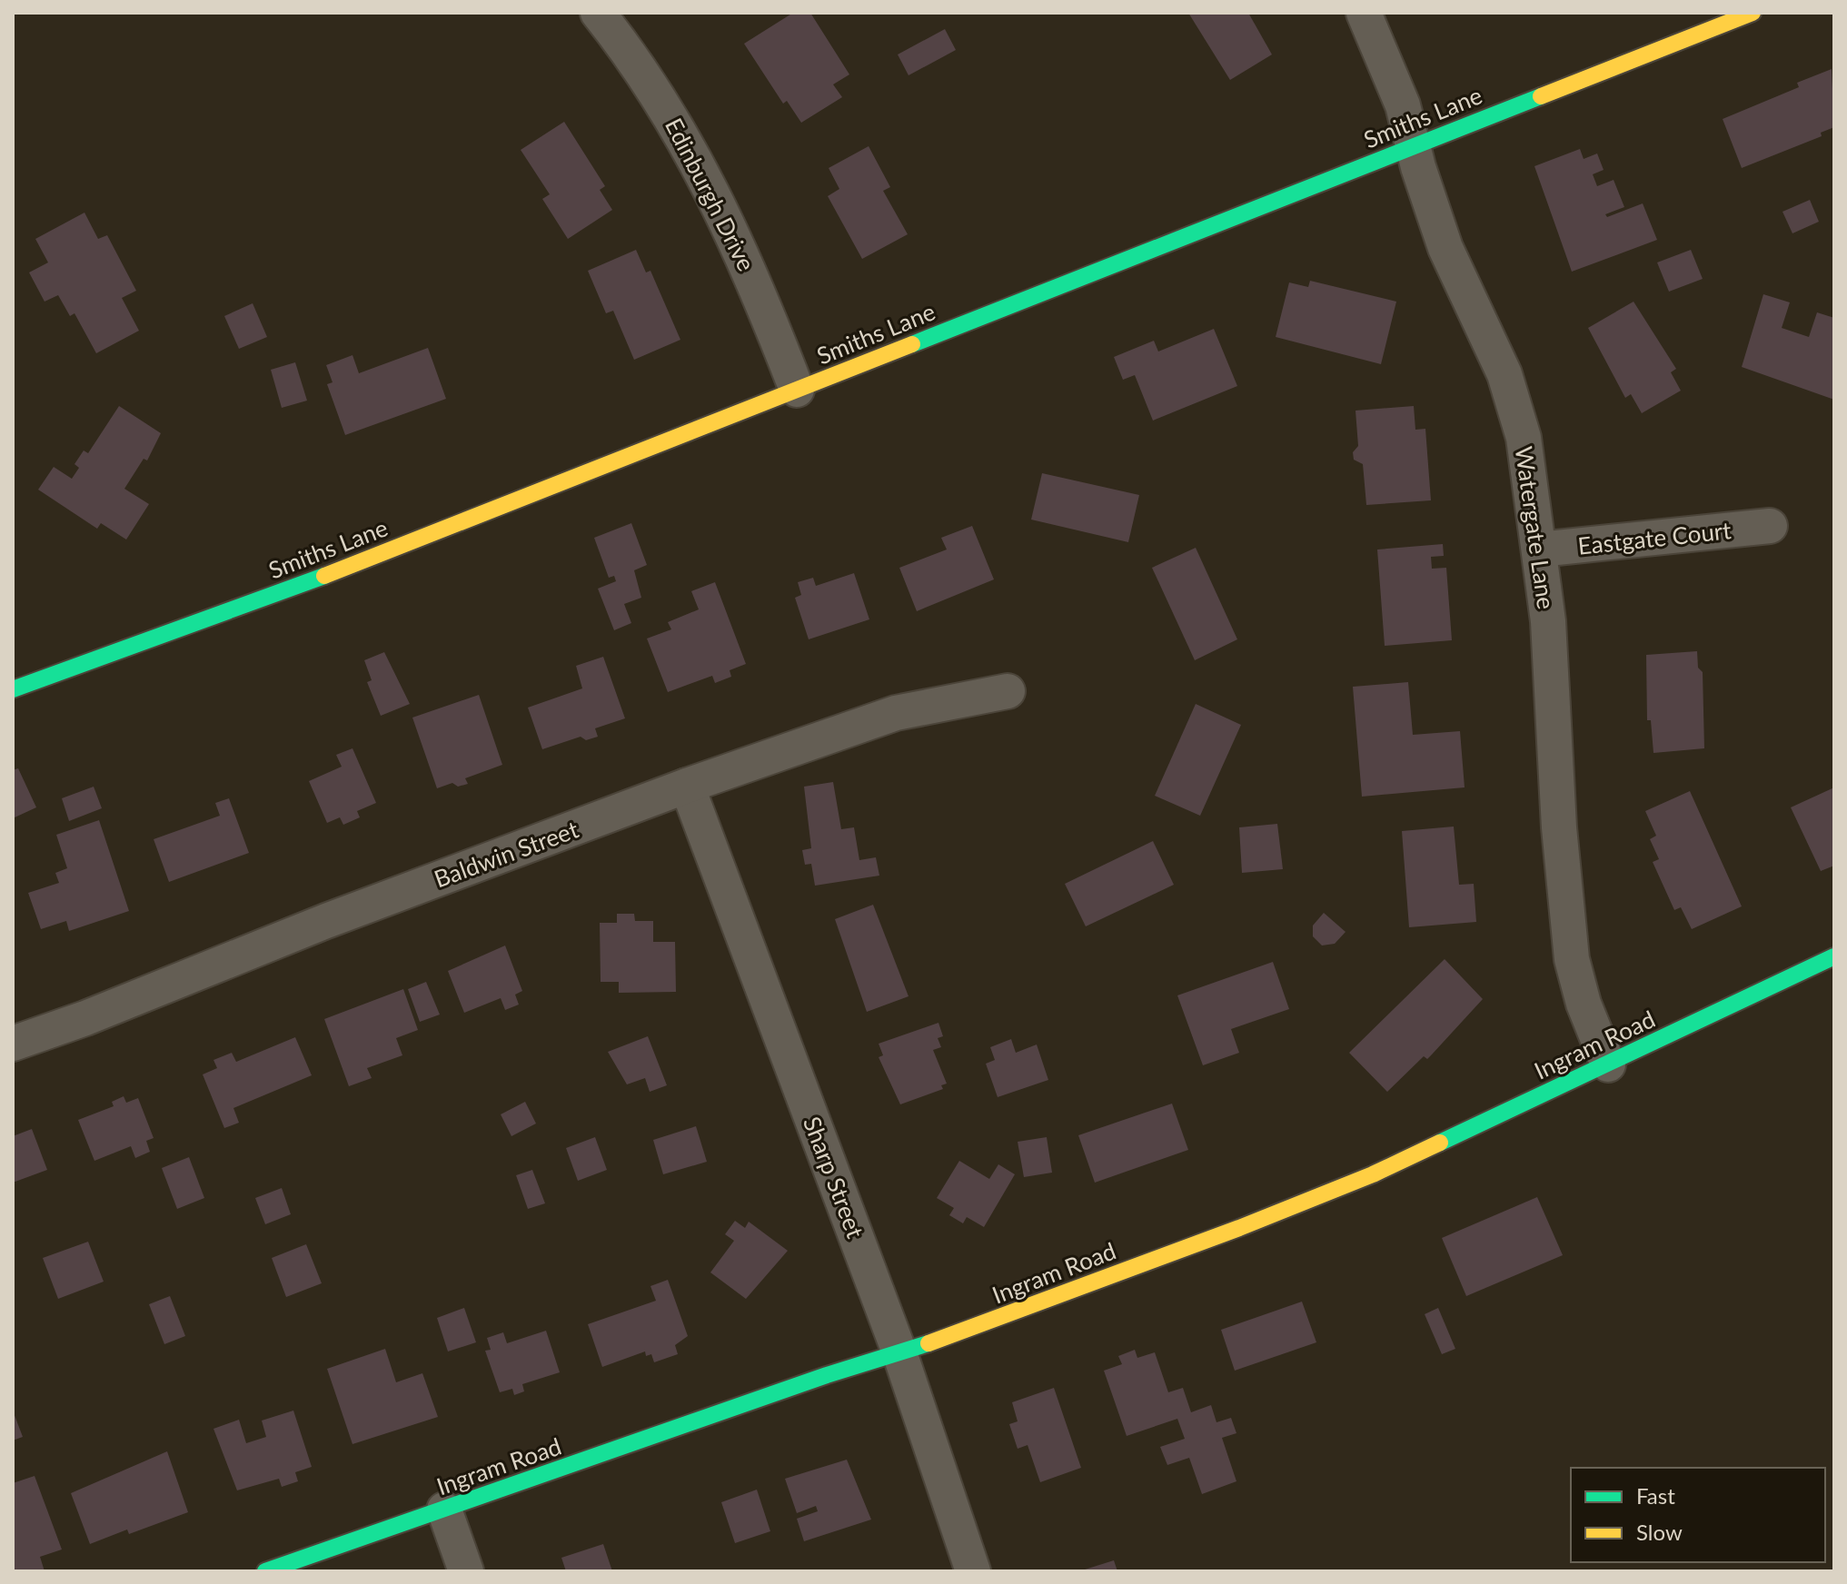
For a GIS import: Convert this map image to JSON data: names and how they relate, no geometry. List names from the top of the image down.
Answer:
{
  "streets": {
    "street": [
      "Smiths Lane",
      "Edinburgh Drive",
      "Watergate Lane",
      "Eastgate Court",
      "Baldwin Street",
      "Ingram Road",
      "Sharp Street"
    ]
  },
  "crossings": [
    ["Smiths Lane", "Edinburgh Drive"],
    ["Smiths Lane", "Watergate Lane"],
    ["Watergate Lane", "Eastgate Court"],
    ["Watergate Lane", "Ingram Road"],
    ["Baldwin Street", "Sharp Street"],
    ["Ingram Road", "Sharp Street"]
  ],
  "legend": ["Fast", "Slow"]
}
